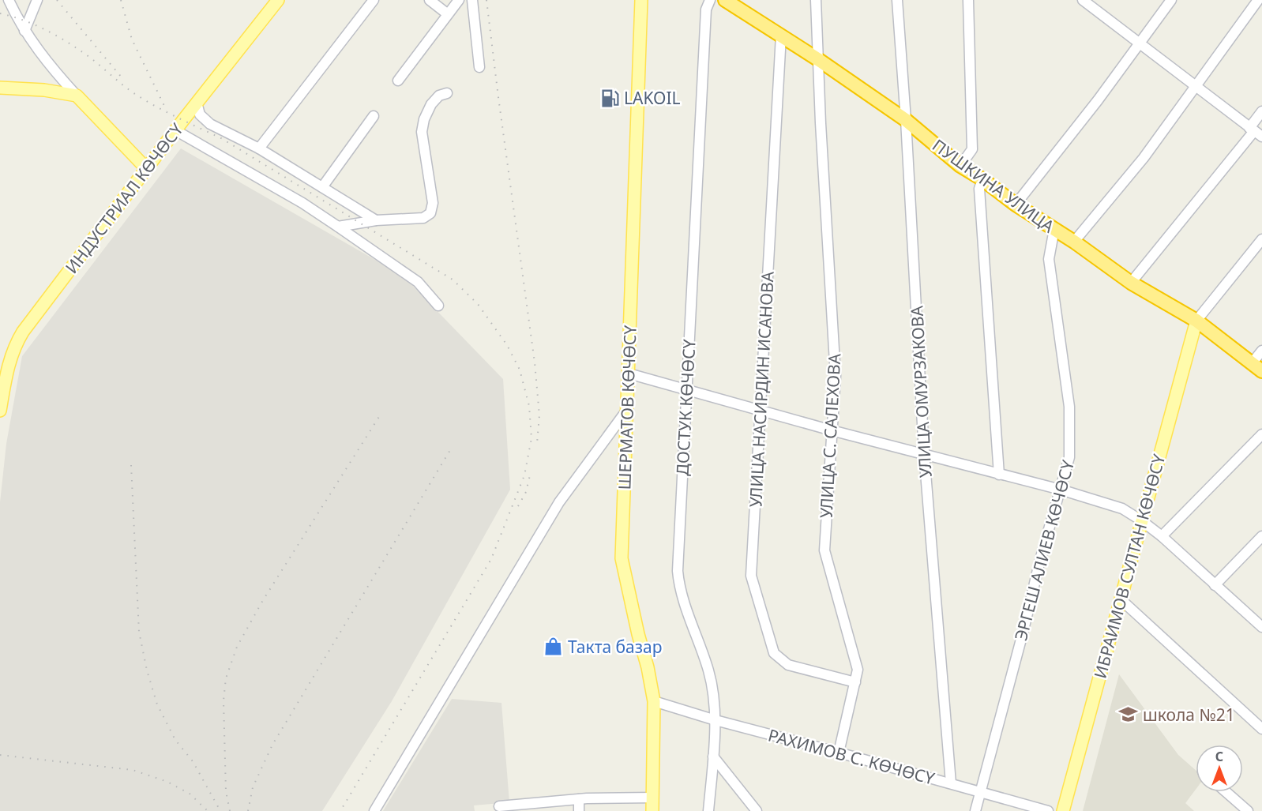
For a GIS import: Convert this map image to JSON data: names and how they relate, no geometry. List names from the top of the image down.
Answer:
{
  "streets": {
    "highway": ["ПУШКИНА УЛИЦА"],
    "main road": ["ИНДУСТРИАЛ КӨЧӨСҮ", "ШЕРМАТОВ КӨЧӨСҮ", "ИБРАИМОВ СУЛТАН КӨЧӨСҮ"],
    "street": [
      "УЛИЦА НАСИРДИН ИСАНОВА",
      "УЛИЦА ОМУРЗАКОВА",
      "ДОСТУК КӨЧӨСҮ",
      "УЛИЦА С. САЛЕХОВА",
      "ЭРГЕШ АЛИЕВ КӨЧӨСҮ",
      "РАХИМОВ С. КӨЧӨСҮ"
    ]
  },
  "crossings": [
    ["ПУШКИНА УЛИЦА", "УЛИЦА НАСИРДИН ИСАНОВА"],
    ["ПУШКИНА УЛИЦА", "УЛИЦА ОМУРЗАКОВА"],
    ["ПУШКИНА УЛИЦА", "УЛИЦА С. САЛЕХОВА"],
    ["ПУШКИНА УЛИЦА", "ЭРГЕШ АЛИЕВ КӨЧӨСҮ"],
    ["ПУШКИНА УЛИЦА", "ИБРАИМОВ СУЛТАН КӨЧӨСҮ"],
    ["УЛИЦА НАСИРДИН ИСАНОВА", "УЛИЦА С. САЛЕХОВА"],
    ["УЛИЦА ОМУРЗАКОВА", "РАХИМОВ С. КӨЧӨСҮ"],
    ["ШЕРМАТОВ КӨЧӨСҮ", "РАХИМОВ С. КӨЧӨСҮ"],
    ["ДОСТУК КӨЧӨСҮ", "РАХИМОВ С. КӨЧӨСҮ"],
    ["УЛИЦА С. САЛЕХОВА", "РАХИМОВ С. КӨЧӨСҮ"],
    ["ЭРГЕШ АЛИЕВ КӨЧӨСҮ", "РАХИМОВ С. КӨЧӨСҮ"]
  ],
  "places": {
    "fuel station": ["LAKOIL"],
    "shop": ["Такта базар"],
    "school or university": ["школа №21"]
  },
  "north": "top"
}
